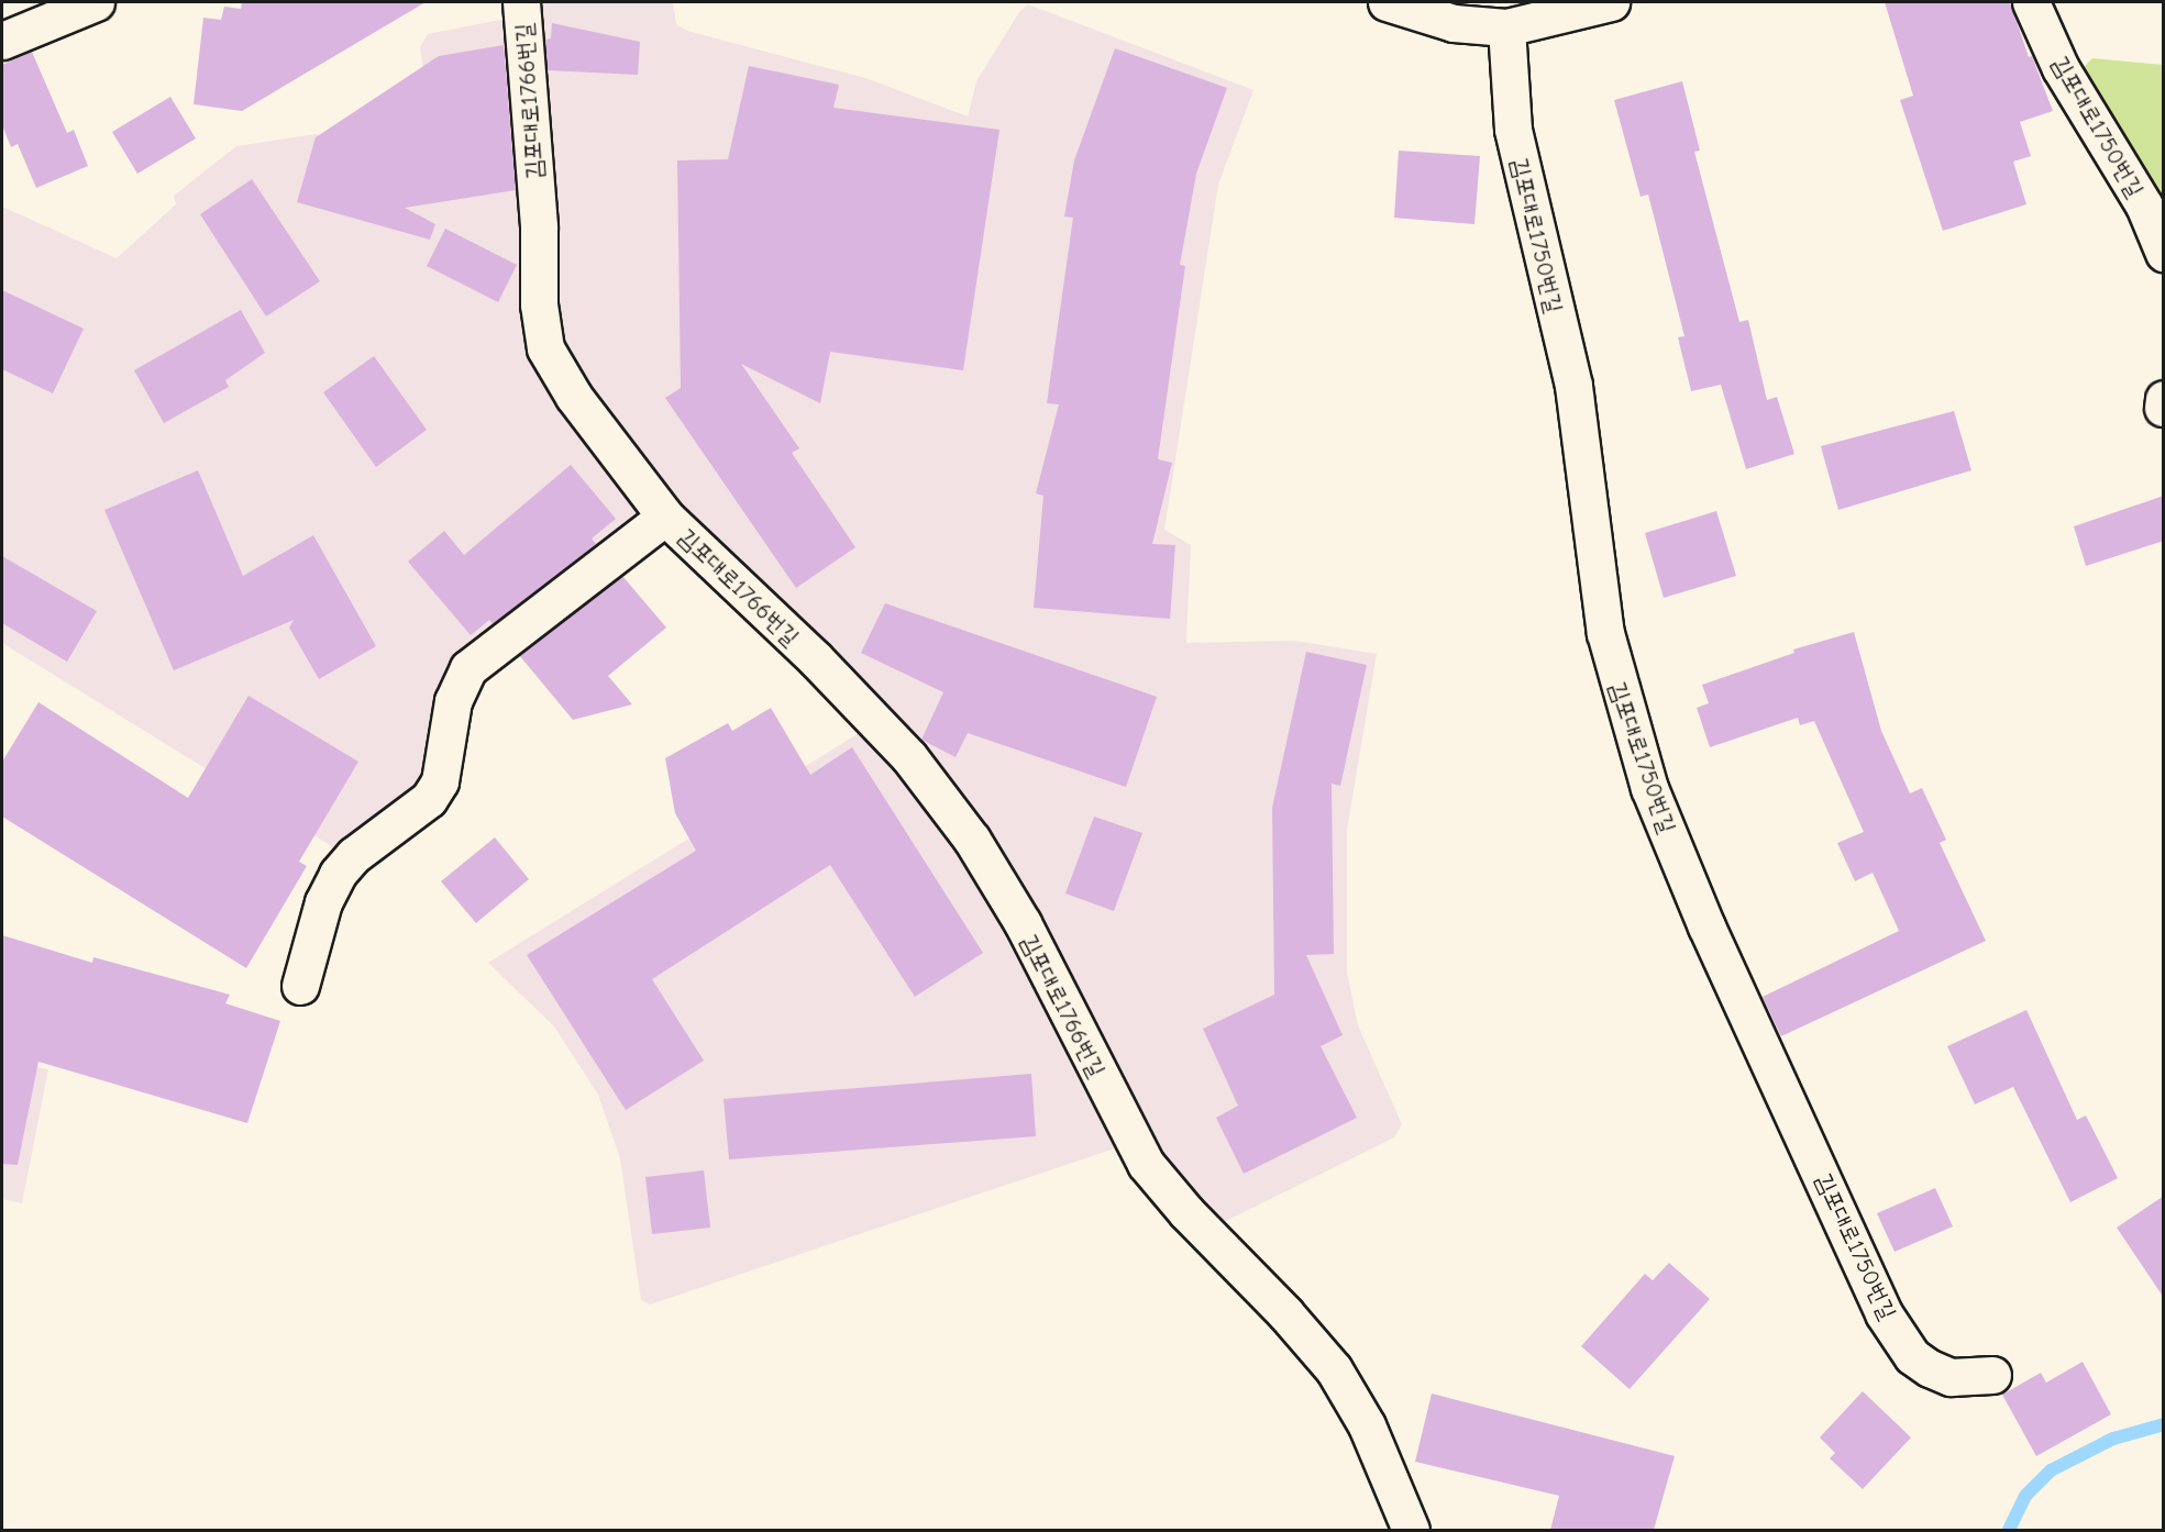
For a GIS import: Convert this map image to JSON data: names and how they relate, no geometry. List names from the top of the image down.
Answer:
{
  "streets": {
    "lane": ["김포대로1766번길", "김포대로1750번길"]
  }
}
